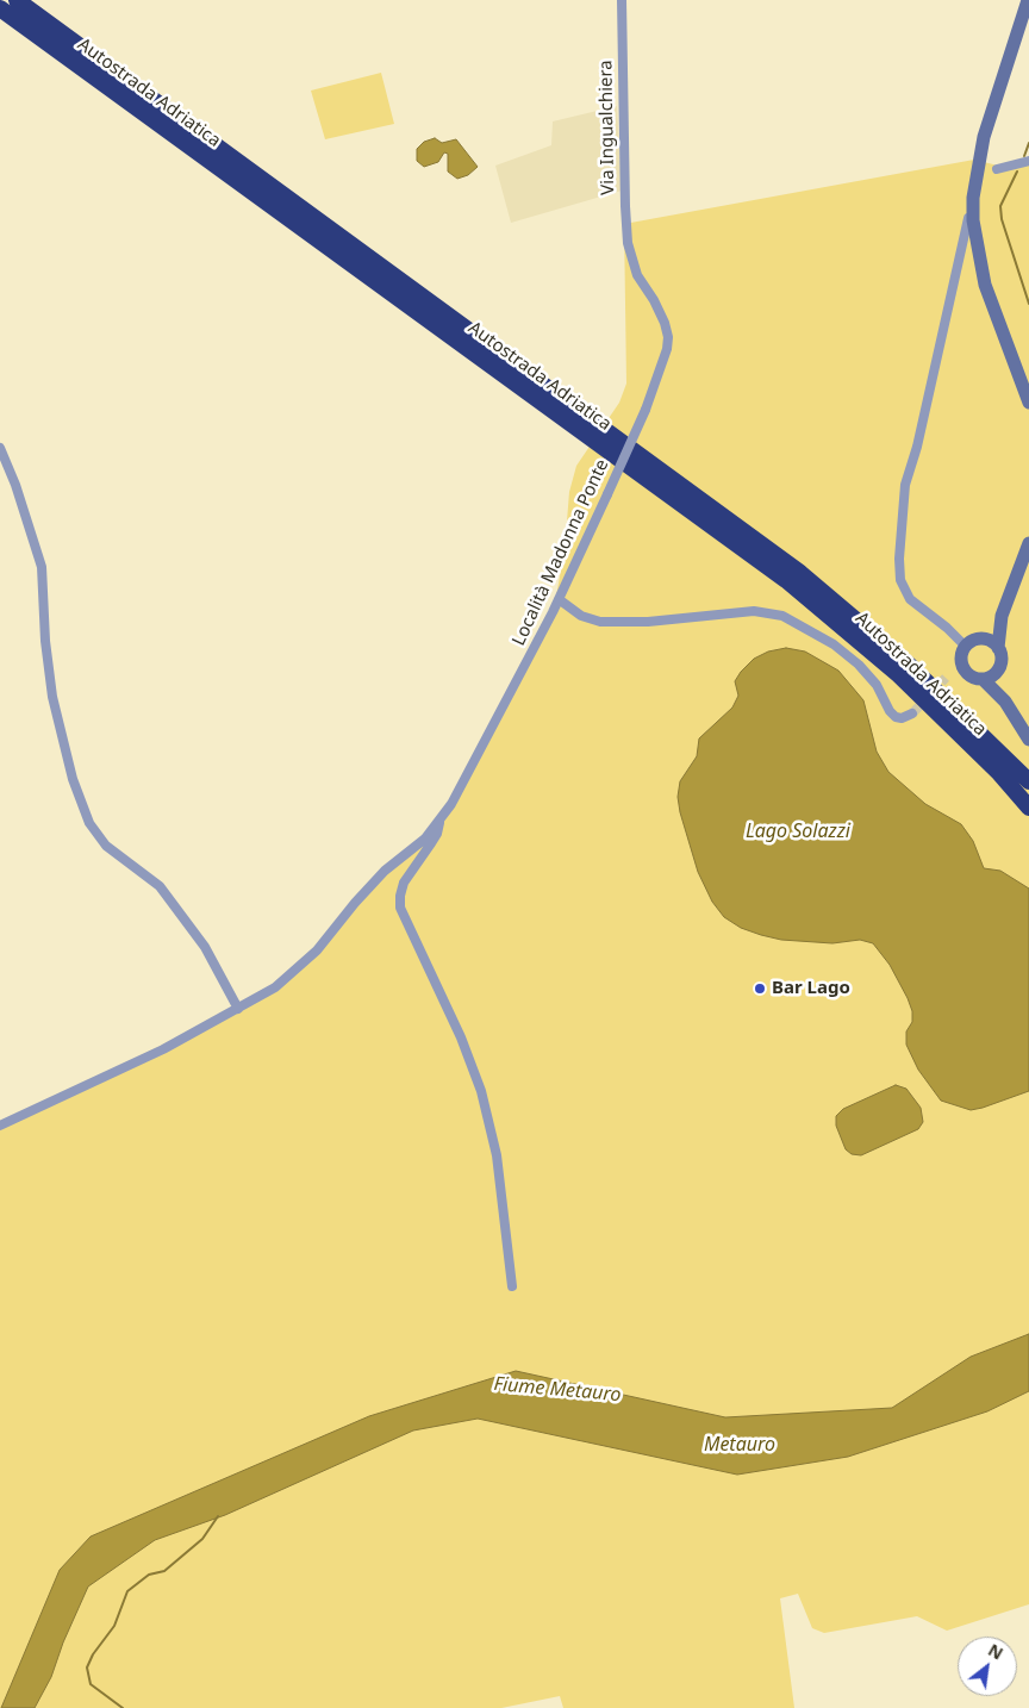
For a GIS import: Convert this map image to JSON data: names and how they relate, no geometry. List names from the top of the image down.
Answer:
{
  "streets": {
    "highway": ["Autostrada Adriatica"],
    "street": ["Via Ingualchiera", "Località Madonna Ponte"]
  },
  "crossings": [
    ["Via Ingualchiera", "Località Madonna Ponte"]
  ],
  "water": ["Lago Solazzi", "Fiume Metauro", "Metauro"],
  "places": ["Bar Lago"],
  "north": "top right"
}
